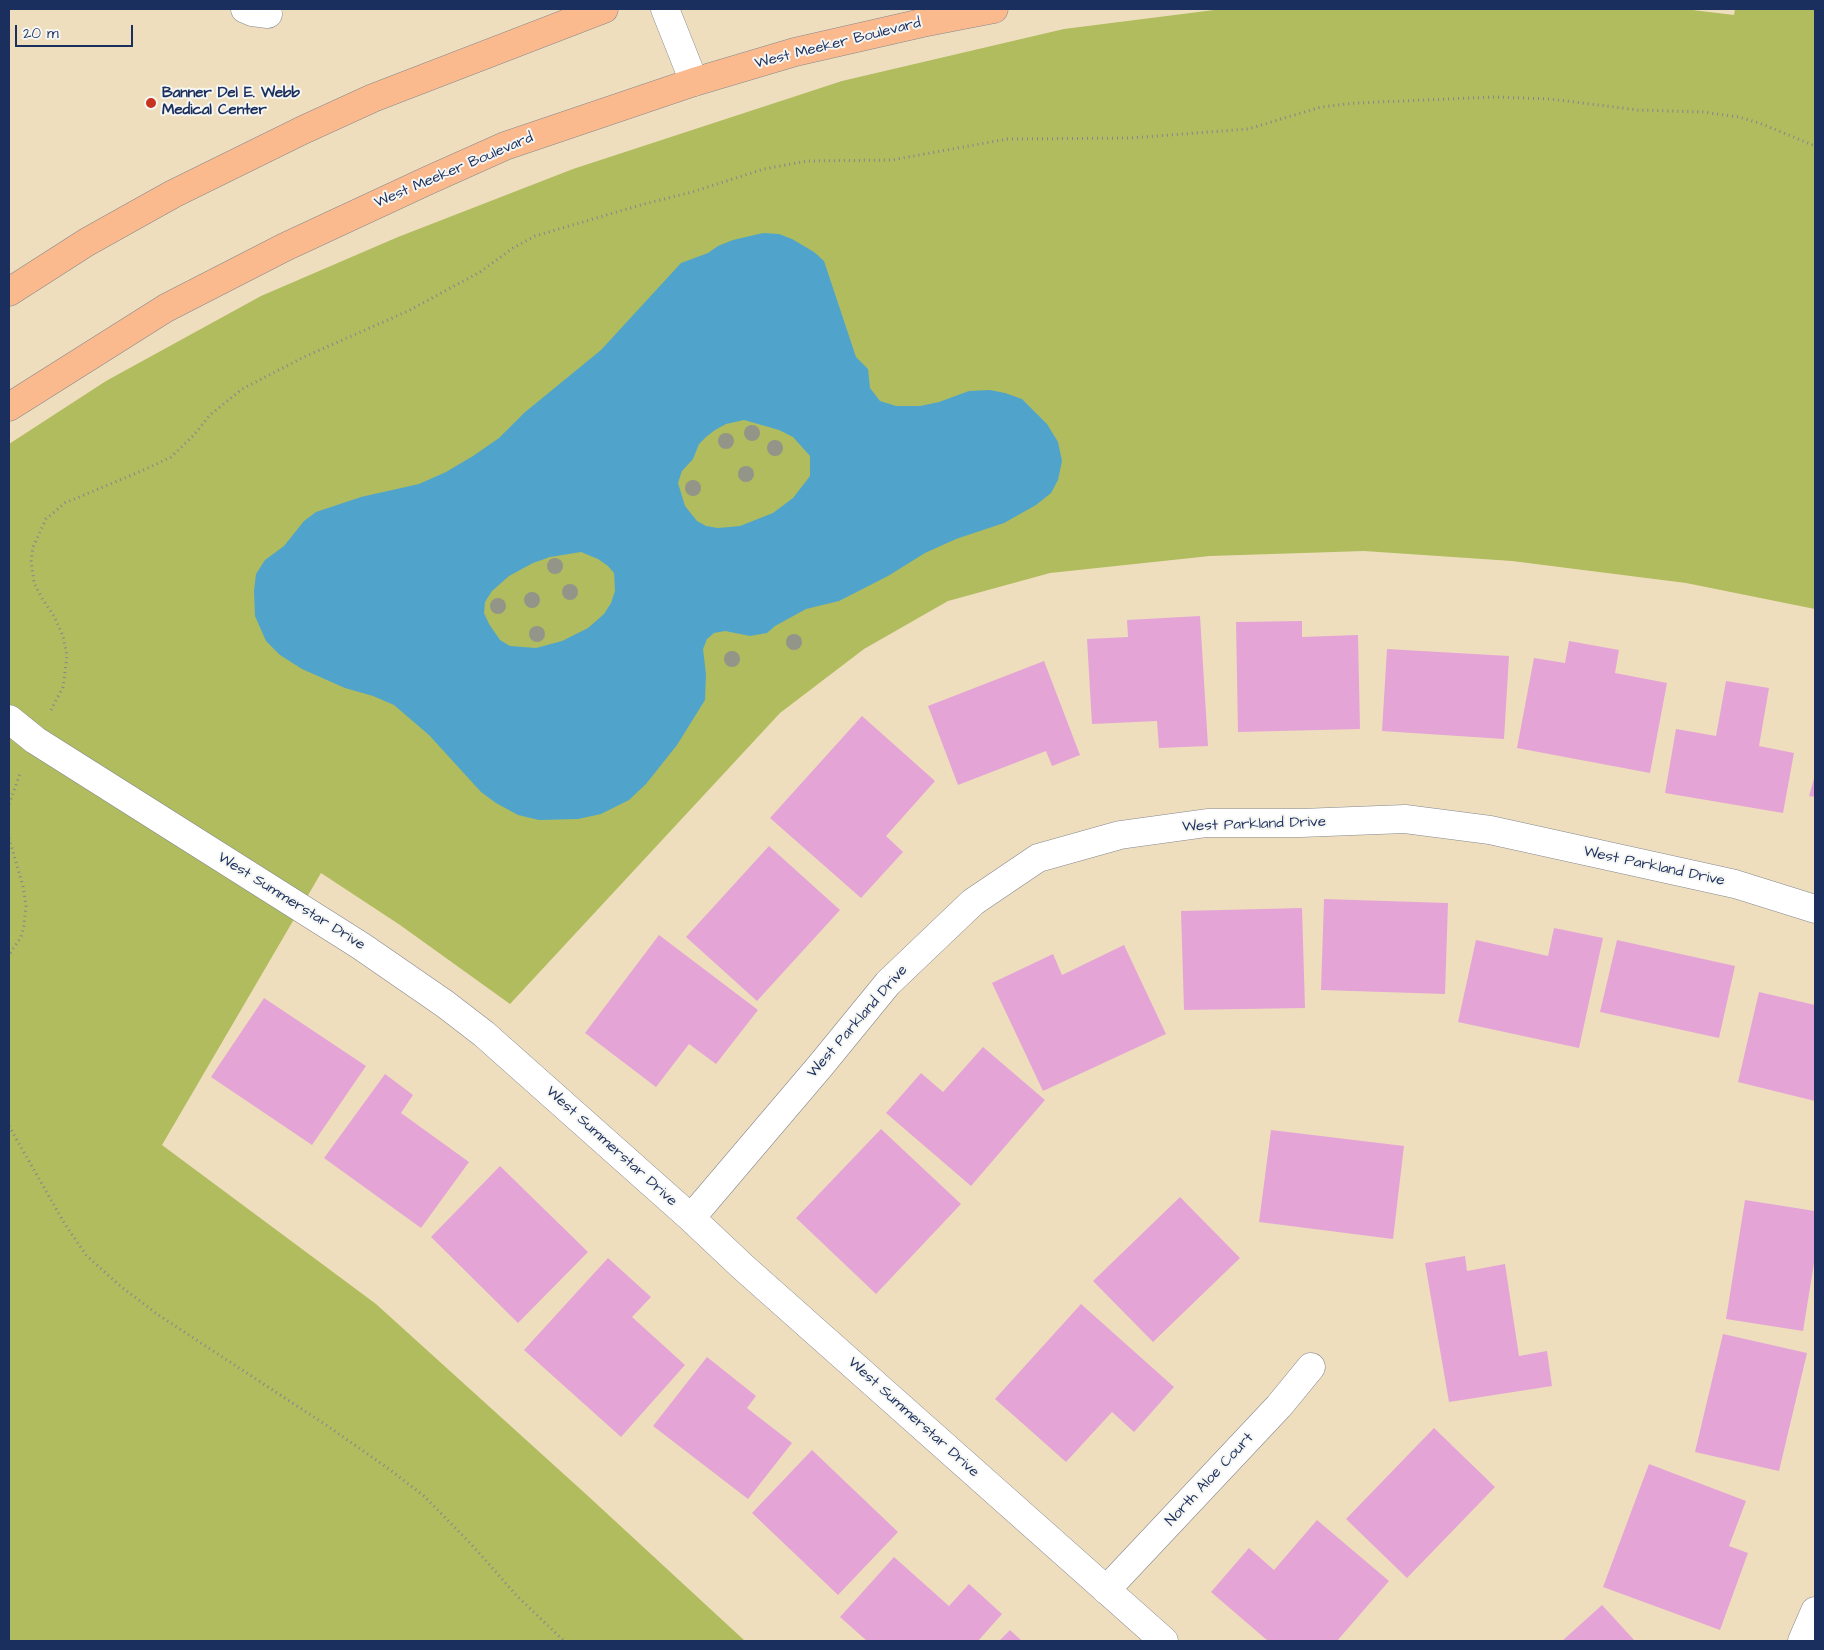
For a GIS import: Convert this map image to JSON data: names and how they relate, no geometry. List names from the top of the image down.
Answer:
{
  "streets": {
    "main road": ["West Meeker Boulevard"],
    "street": ["West Parkland Drive", "West Summerstar Drive", "North Aloe Court"]
  },
  "crossings": [
    ["West Parkland Drive", "West Summerstar Drive"],
    ["West Summerstar Drive", "North Aloe Court"]
  ],
  "places": ["Banner Del E. Webb Medical Center"],
  "scale_bar": "20 m"
}
